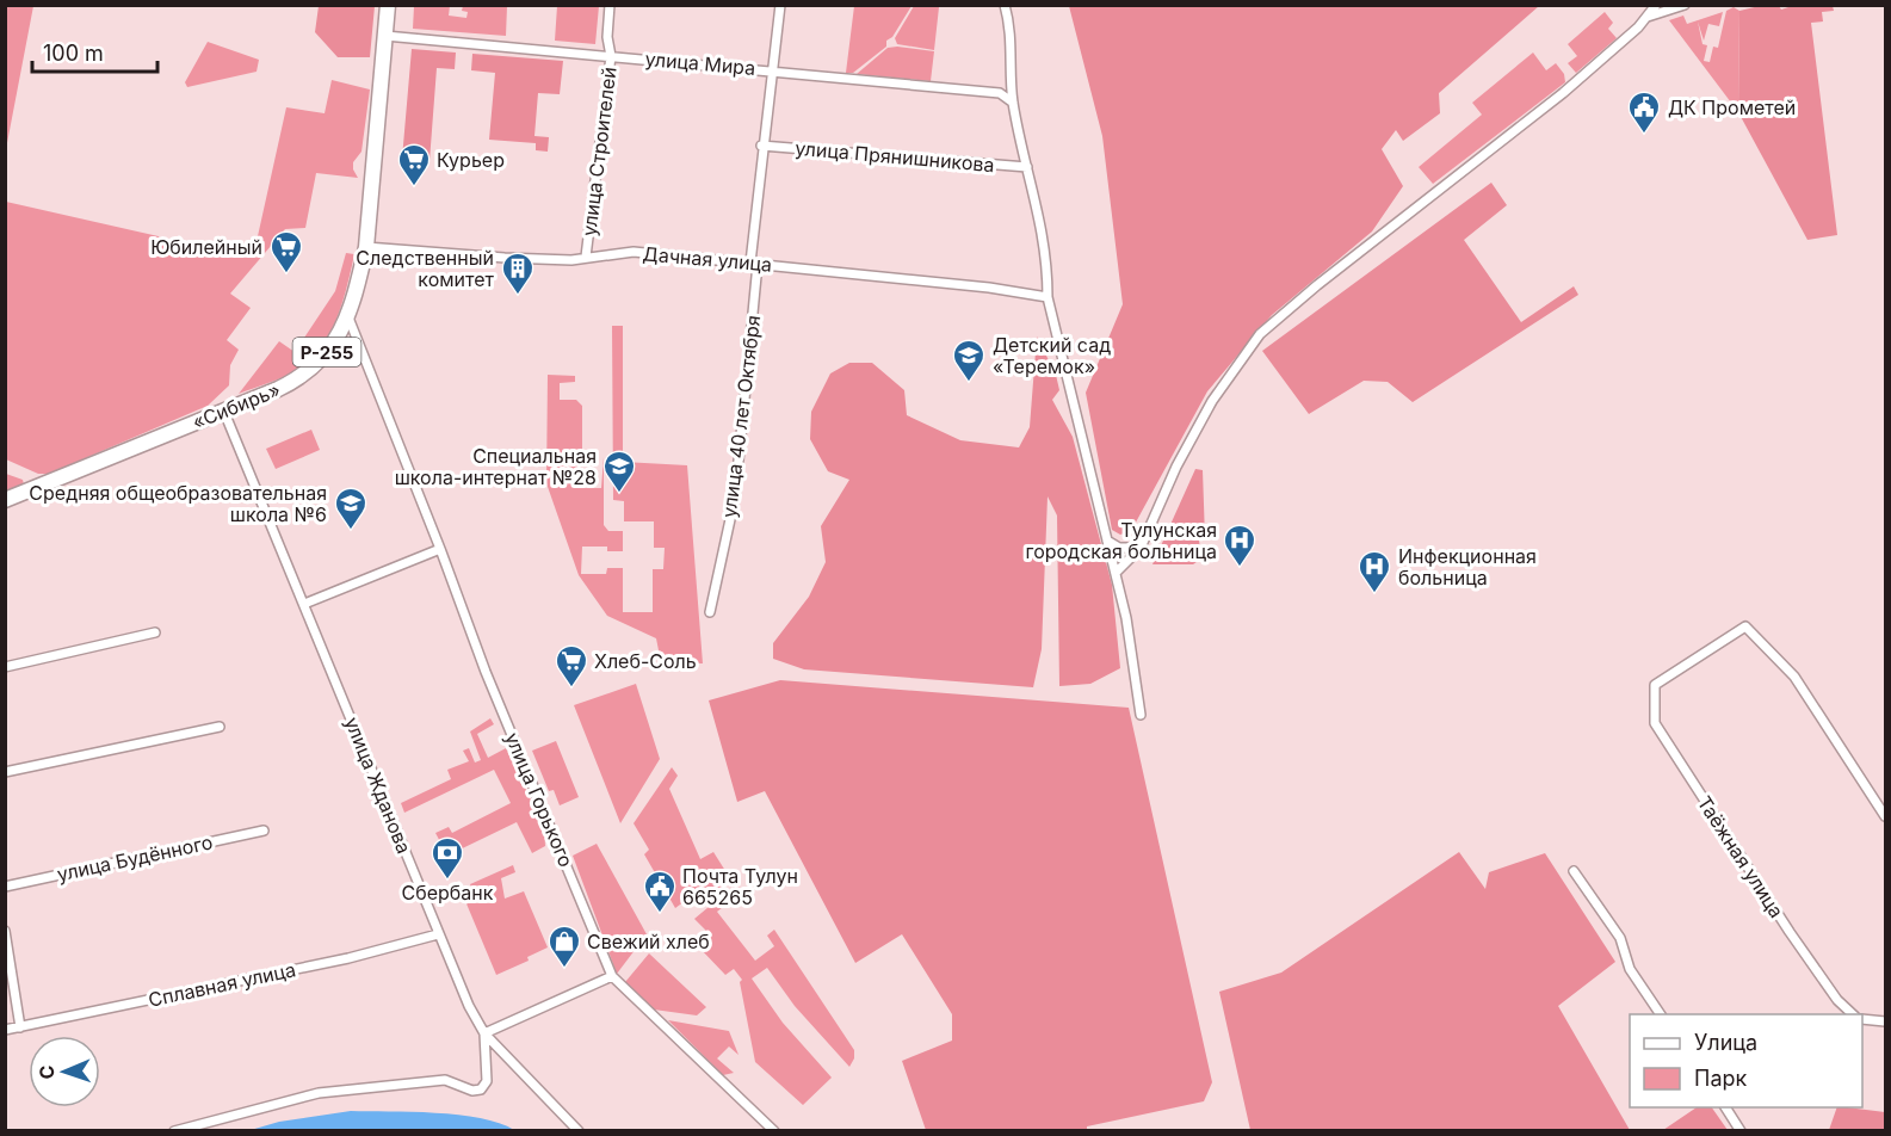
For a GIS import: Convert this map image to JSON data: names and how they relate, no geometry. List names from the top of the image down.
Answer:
{
  "streets": {
    "highway": ["Р-255", "«Сибирь»"],
    "street": [
      "улица Мира",
      "улица Строителей",
      "улица Прянишникова",
      "Дачная улица",
      "улица 40 лет Октября",
      "улица Жданова",
      "улица Горького",
      "Таёжная улица",
      "улица Будённого",
      "Сплавная улица"
    ]
  },
  "crossings": [
    ["улица Мира", "улица Строителей"],
    ["улица Мира", "«Сибирь»"],
    ["улица Мира", "улица 40 лет Октября"],
    ["улица Строителей", "Дачная улица"],
    ["улица Прянишникова", "улица 40 лет Октября"],
    ["Дачная улица", "«Сибирь»"],
    ["Дачная улица", "улица 40 лет Октября"],
    ["«Сибирь»", "улица Жданова"],
    ["«Сибирь»", "улица Горького"],
    ["улица Жданова", "Сплавная улица"]
  ],
  "places": {
    "public building": ["ДК Прометей", "Почта Тулун 665265"],
    "supermarket": ["Курьер", "Юбилейный", "Хлеб-Соль"],
    "building": ["Следственный комитет"],
    "school or university": ["Детский сад «Теремок»", "Специальная школа-интернат №28", "Средняя общеобразовательная школа №6"],
    "hospital": ["Тулунская городская больница", "Инфекционная больница"],
    "bank": ["Сбербанк"],
    "shop": ["Свежий хлеб"]
  },
  "legend": ["Улица", "Парк"],
  "scale_bar": "100 m",
  "north": "left"
}
